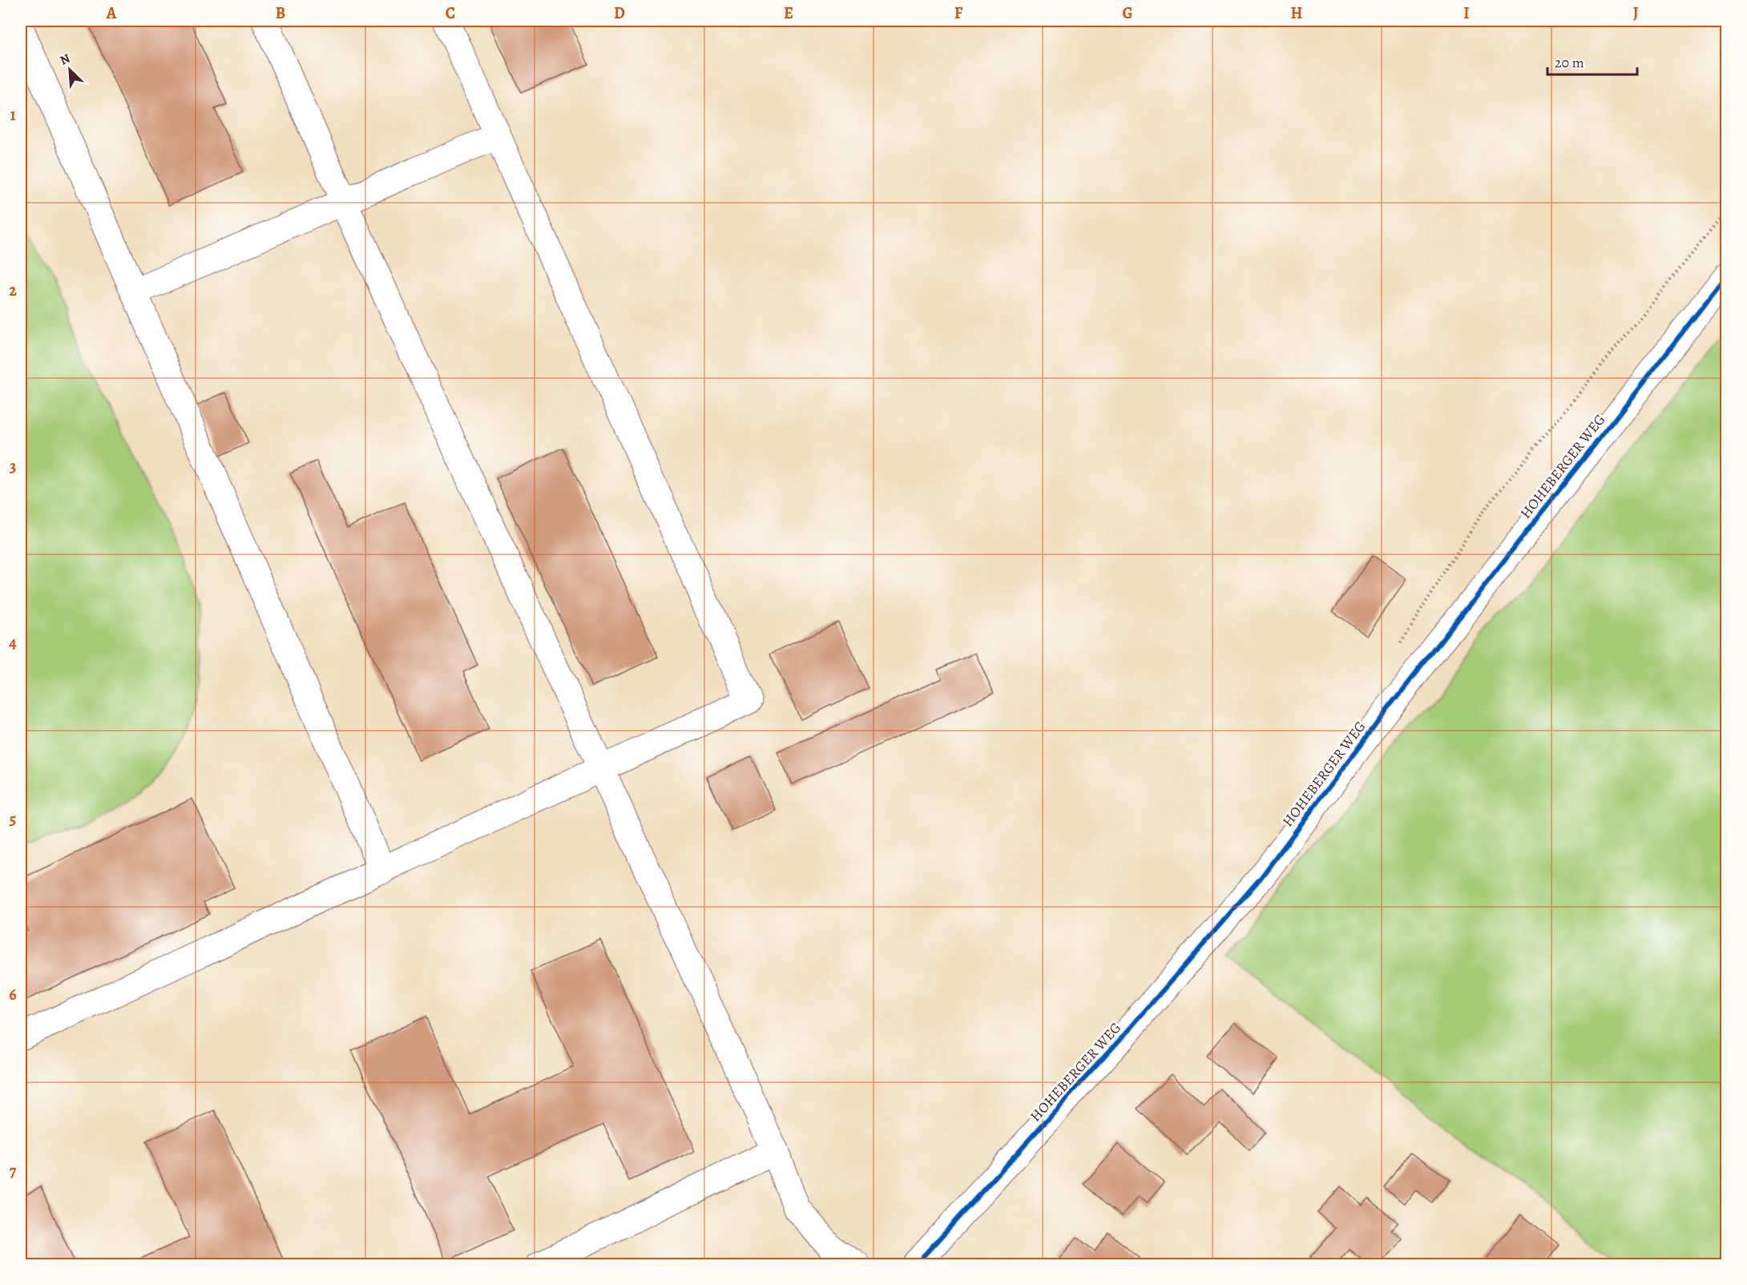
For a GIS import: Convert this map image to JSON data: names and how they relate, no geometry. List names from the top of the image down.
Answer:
{
  "streets": {
    "street": ["HOHEBERGER WEG"]
  },
  "scale_bar": "20 m",
  "north": "top left",
  "grid": {
    "columns": [
      "A",
      "B",
      "C",
      "D",
      "E",
      "F",
      "G",
      "H",
      "I",
      "J"
    ],
    "rows": [
      "1",
      "2",
      "3",
      "4",
      "5",
      "6",
      "7"
    ]
  }
}
